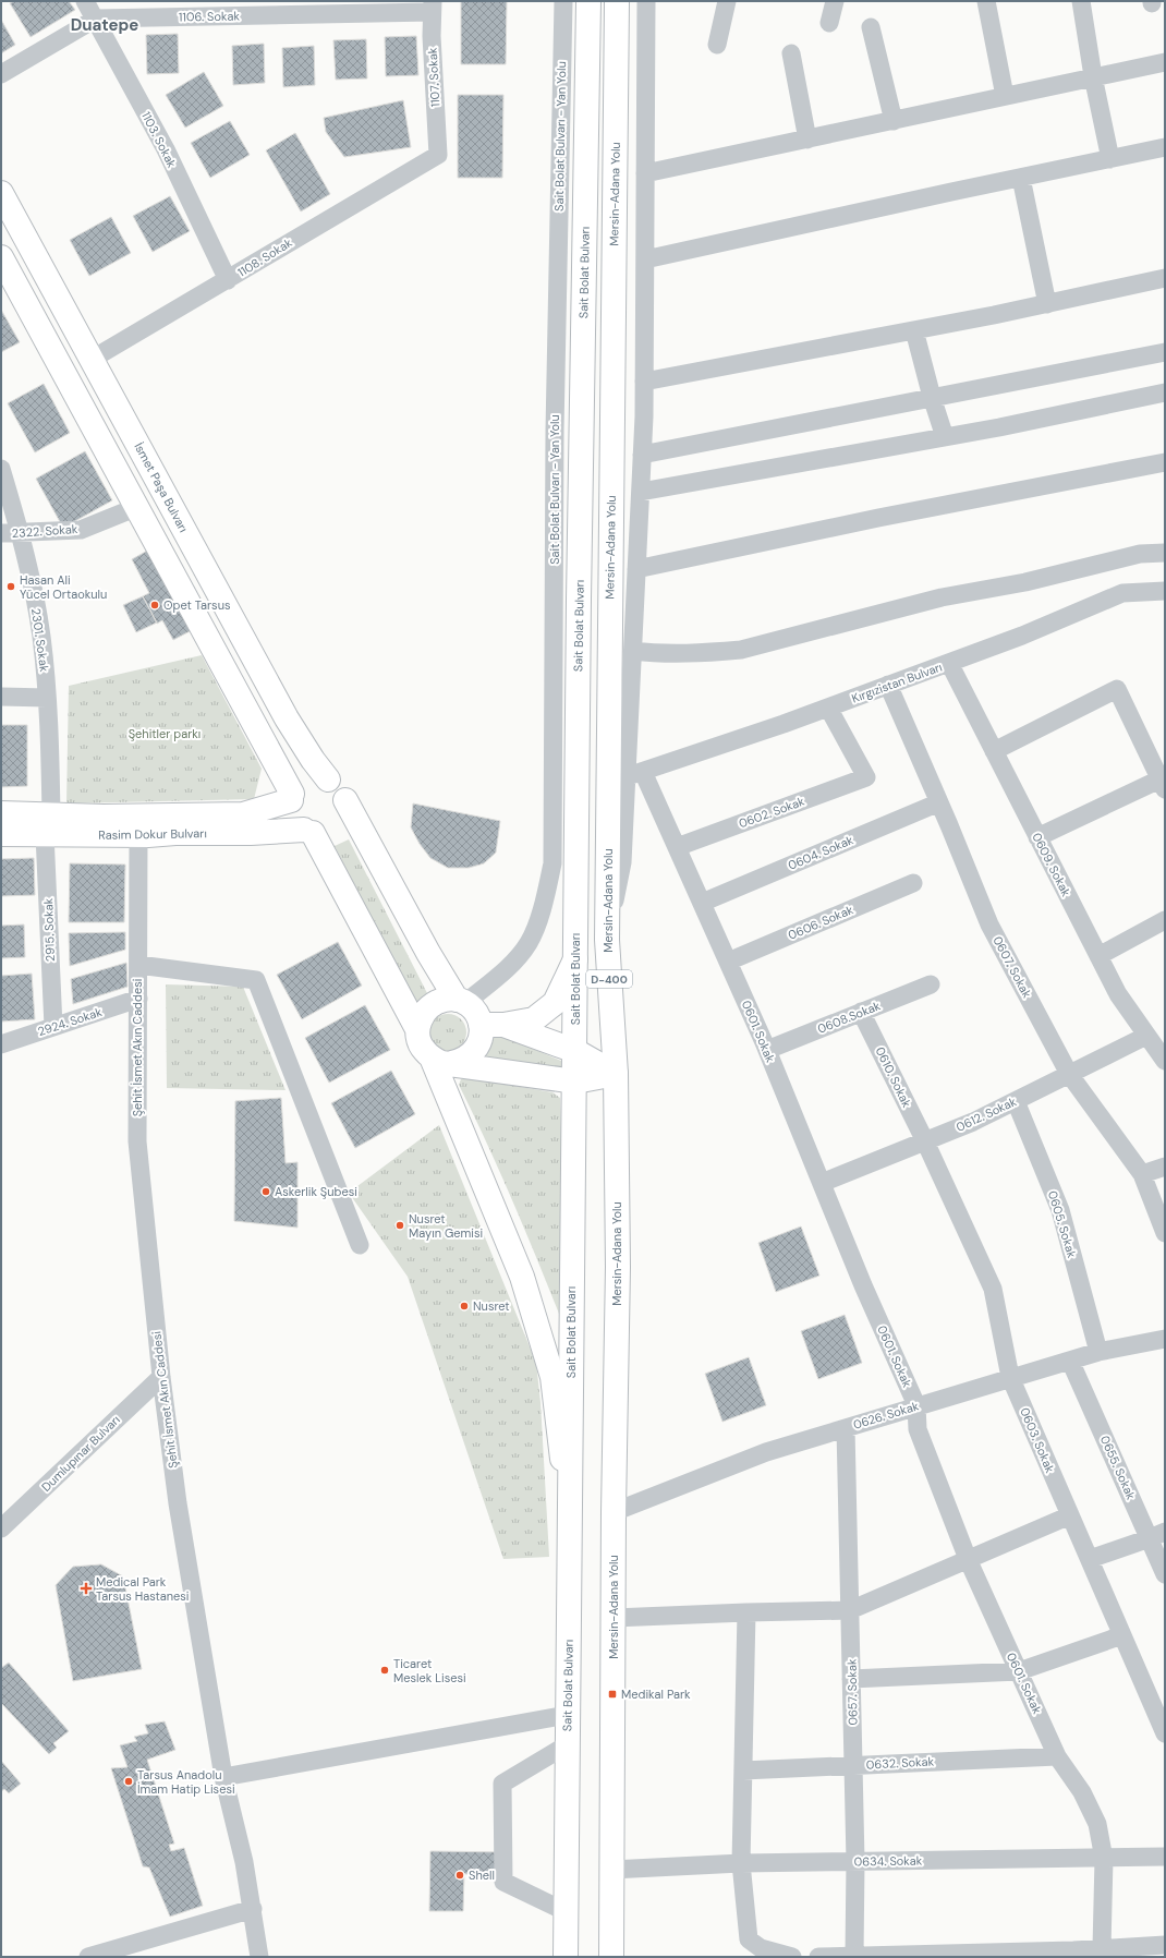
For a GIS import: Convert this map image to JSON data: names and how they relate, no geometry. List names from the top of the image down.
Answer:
{
  "streets": {
    "main road": [
      "Mersin-Adana Yolu",
      "Sait Bolat Bulvarı",
      "İsmet Paşa Bulvarı",
      "Rasim Dokur Bulvarı",
      "D-400"
    ],
    "street": [
      "1106. Sokak",
      "1107. Sokak",
      "Sait Bolat Bulvarı - Yan Yolu",
      "1103. Sokak",
      "1108. Sokak",
      "2322. Sokak",
      "2301. Sokak",
      "Kırgızistan Bulvarı",
      "0602. Sokak",
      "0604. Sokak",
      "0609. Sokak",
      "0606. Sokak",
      "2915. Sokak",
      "0607. Sokak",
      "0608.Sokak",
      "2924. Sokak",
      "0601. Sokak",
      "Şehit İsmet Akın Caddesi",
      "0610. Sokak",
      "0612. Sokak",
      "0605. Sokak",
      "0626. Sokak",
      "0603. Sokak",
      "Dumlupınar Bulvarı",
      "0655. Sokak",
      "0657. Sokak",
      "0632. Sokak",
      "0634. Sokak"
    ]
  },
  "crossings": [
    ["1106. Sokak", "1107. Sokak"],
    ["1106. Sokak", "1103. Sokak"],
    ["1107. Sokak", "1108. Sokak"],
    ["1103. Sokak", "1108. Sokak"],
    ["Mersin-Adana Yolu", "0626. Sokak"],
    ["Mersin-Adana Yolu", "0634. Sokak"],
    ["1108. Sokak", "İsmet Paşa Bulvarı"],
    ["İsmet Paşa Bulvarı", "Rasim Dokur Bulvarı"],
    ["2322. Sokak", "2301. Sokak"],
    ["2301. Sokak", "Rasim Dokur Bulvarı"],
    ["2301. Sokak", "2915. Sokak"],
    ["Kırgızistan Bulvarı", "0602. Sokak"],
    ["Kırgızistan Bulvarı", "0609. Sokak"],
    ["Kırgızistan Bulvarı", "0607. Sokak"],
    ["Kırgızistan Bulvarı", "0601. Sokak"],
    ["0602. Sokak", "0601. Sokak"],
    ["Rasim Dokur Bulvarı", "2915. Sokak"],
    ["Rasim Dokur Bulvarı", "Şehit İsmet Akın Caddesi"],
    ["0604. Sokak", "0607. Sokak"],
    ["0604. Sokak", "0601. Sokak"],
    ["0609. Sokak", "0612. Sokak"],
    ["0606. Sokak", "0601. Sokak"],
    ["2915. Sokak", "2924. Sokak"],
    ["0607. Sokak", "0612. Sokak"],
    ["0608.Sokak", "0601. Sokak"],
    ["0608.Sokak", "0610. Sokak"],
    ["2924. Sokak", "Şehit İsmet Akın Caddesi"],
    ["0601. Sokak", "0612. Sokak"],
    ["0601. Sokak", "0626. Sokak"],
    ["0601. Sokak", "0632. Sokak"],
    ["0601. Sokak", "0634. Sokak"],
    ["Şehit İsmet Akın Caddesi", "Dumlupınar Bulvarı"],
    ["0610. Sokak", "0612. Sokak"],
    ["0610. Sokak", "0603. Sokak"],
    ["0612. Sokak", "0605. Sokak"],
    ["0612. Sokak", "0603. Sokak"],
    ["0605. Sokak", "0626. Sokak"],
    ["0626. Sokak", "0603. Sokak"],
    ["0626. Sokak", "0655. Sokak"],
    ["0626. Sokak", "0657. Sokak"],
    ["0657. Sokak", "0632. Sokak"],
    ["0657. Sokak", "0634. Sokak"]
  ],
  "districts": ["Duatepe"],
  "parks": ["Şehitler parkı"],
  "places": {
    "other": [
      "Hasan Ali Yücel Ortaokulu",
      "Opet Tarsus",
      "Askerlik Şubesi",
      "Nusret Mayın Gemisi",
      "Nusret",
      "Ticaret Meslek Lisesi",
      "Tarsus Anadolu İmam Hatip Lisesi",
      "Shell"
    ],
    "health": ["Medical Park Tarsus Hastanesi"],
    "transit": ["Medikal Park"]
  }
}
